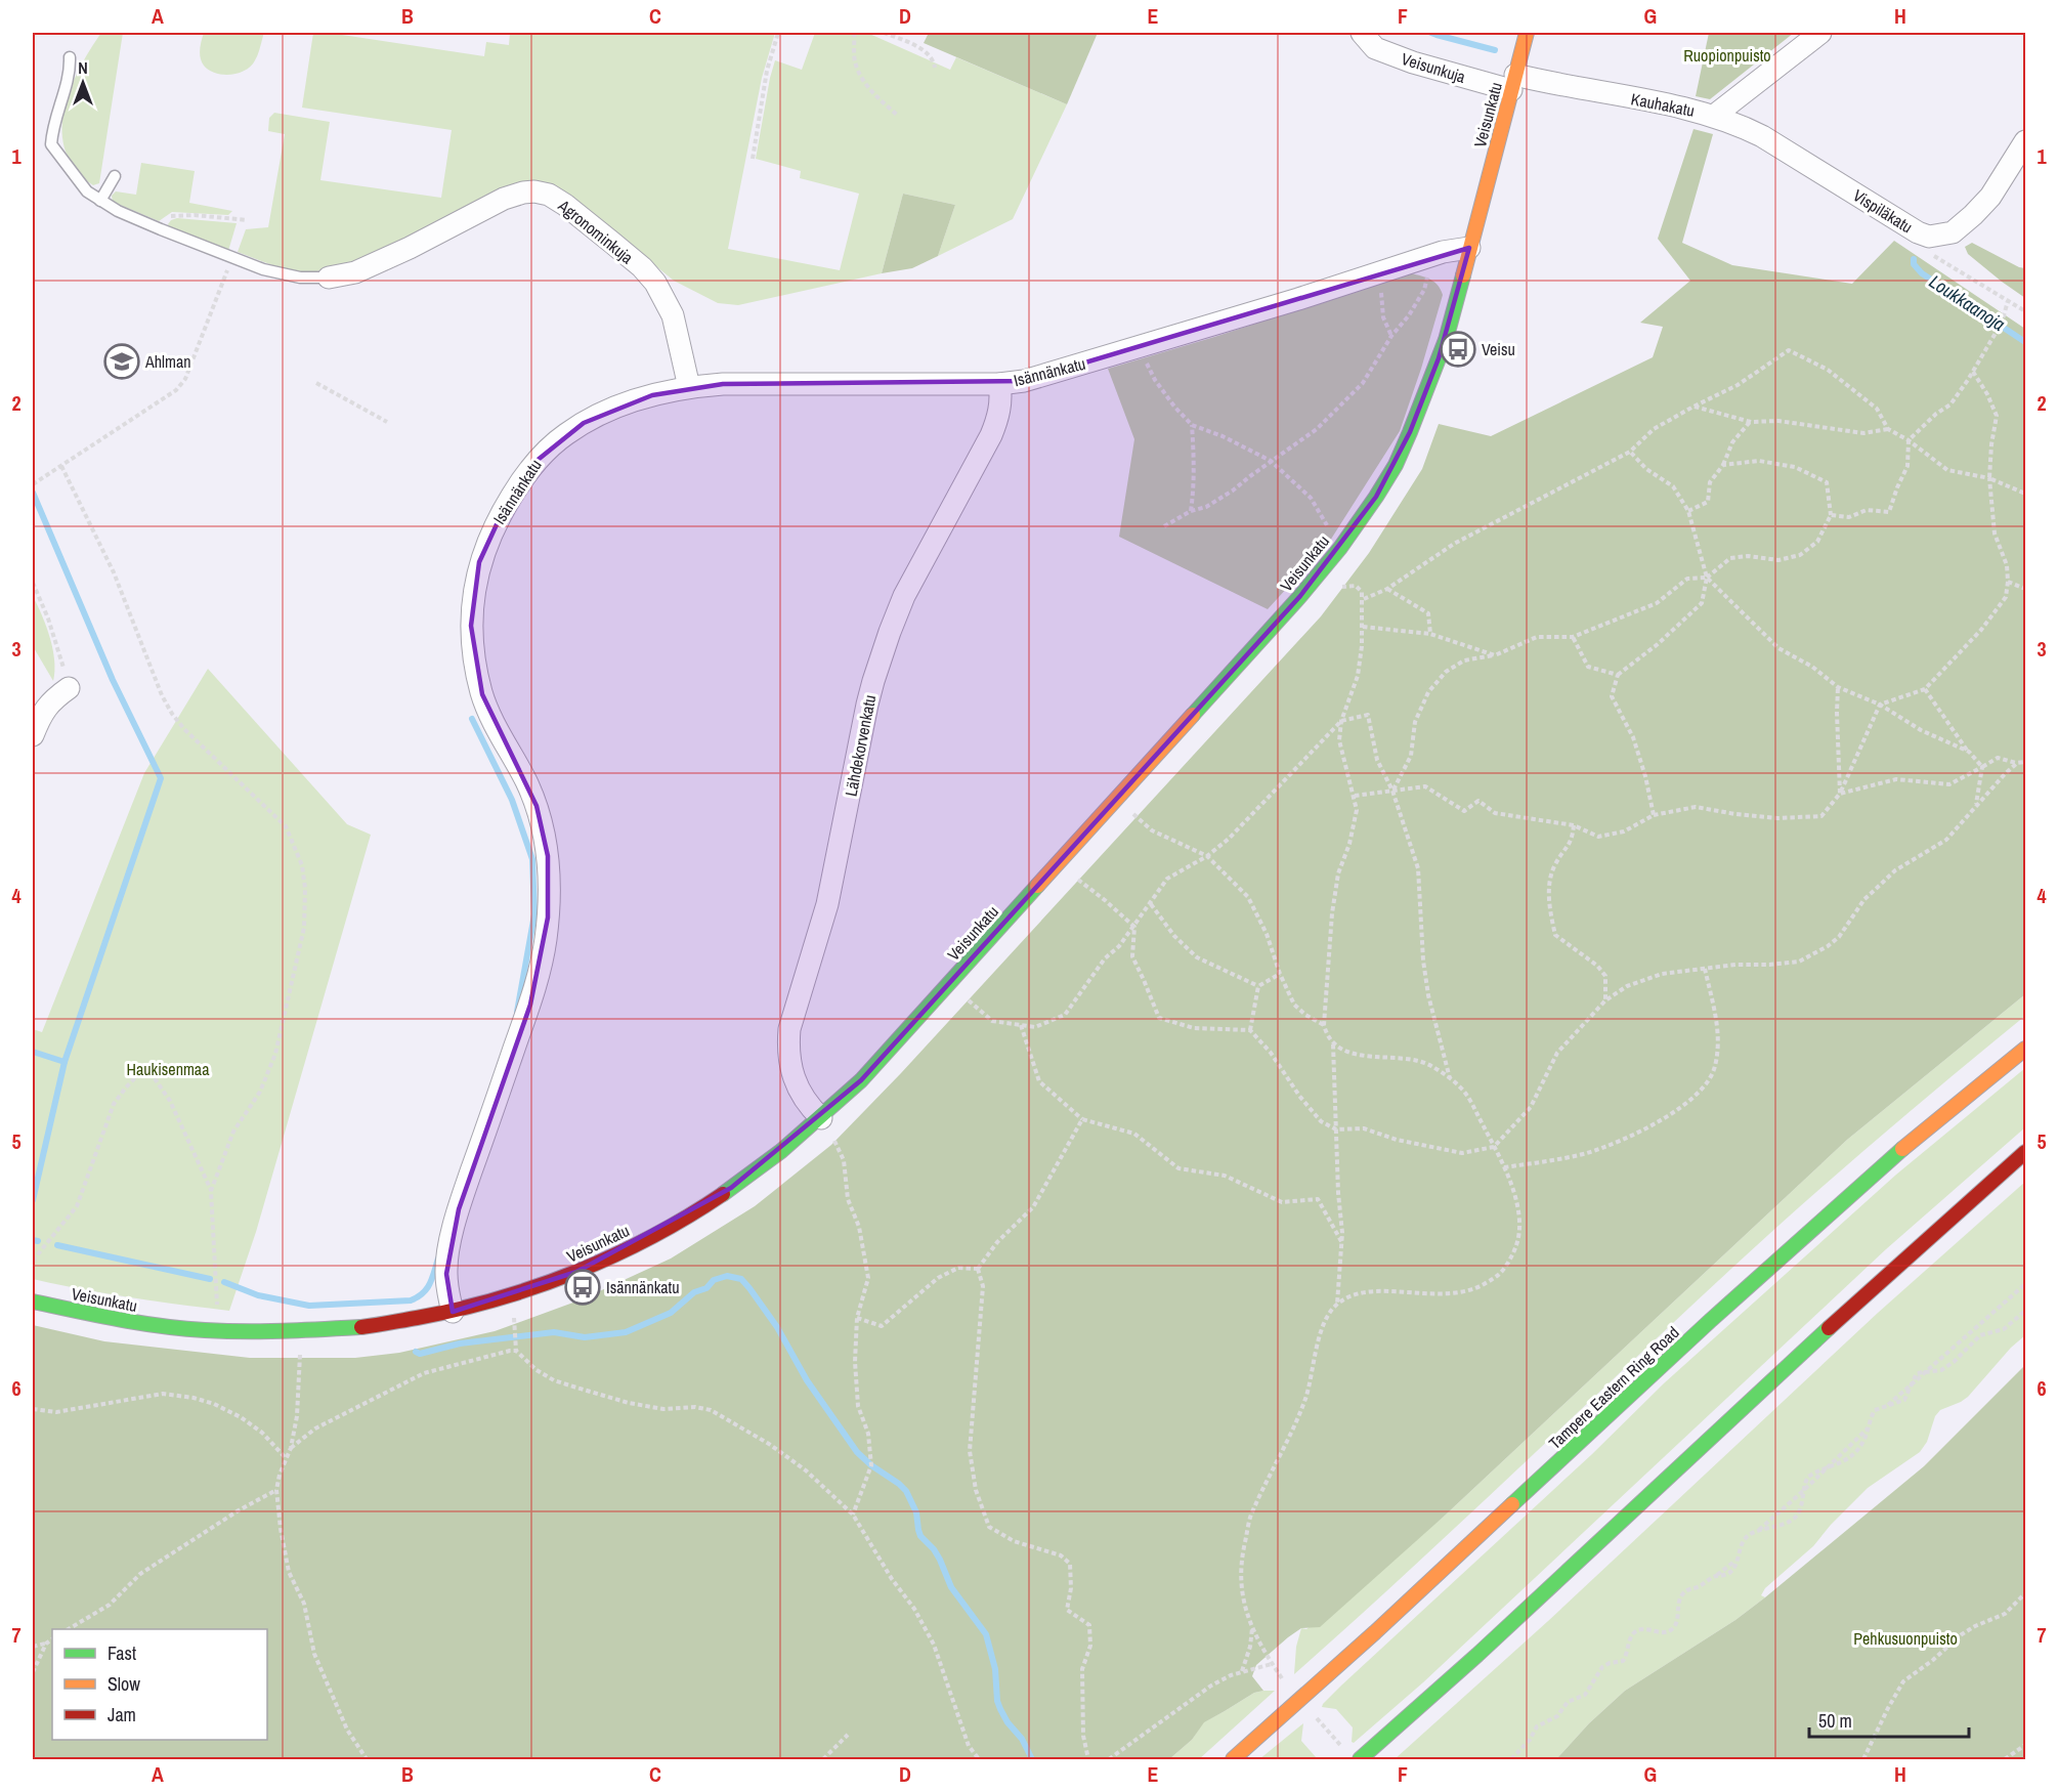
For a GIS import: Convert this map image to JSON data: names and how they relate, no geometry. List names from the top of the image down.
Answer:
{
  "streets": {
    "main road": ["Veisunkatu", "Tampere Eastern Ring Road"],
    "street": [
      "Veisunkuja",
      "Kauhakatu",
      "Vispiläkatu",
      "Agronominkuja",
      "Isännänkatu",
      "Lähdekorvenkatu"
    ]
  },
  "crossings": [
    ["Veisunkuja", "Kauhakatu"],
    ["Veisunkuja", "Veisunkatu"],
    ["Kauhakatu", "Veisunkatu"],
    ["Kauhakatu", "Vispiläkatu"],
    ["Veisunkatu", "Isännänkatu"],
    ["Veisunkatu", "Lähdekorvenkatu"],
    ["Agronominkuja", "Isännänkatu"],
    ["Isännänkatu", "Lähdekorvenkatu"]
  ],
  "water": ["Loukkaanoja"],
  "parks": ["Ruopionpuisto", "Haukisenmaa", "Pehkusuonpuisto"],
  "places": {
    "bus stop": ["Veisu", "Isännänkatu"],
    "school or university": ["Ahlman"]
  },
  "legend": ["Fast", "Slow", "Jam"],
  "scale_bar": "50 m",
  "north": "top",
  "grid": {
    "columns": [
      "A",
      "B",
      "C",
      "D",
      "E",
      "F",
      "G",
      "H"
    ],
    "rows": [
      "1",
      "2",
      "3",
      "4",
      "5",
      "6",
      "7"
    ]
  }
}
